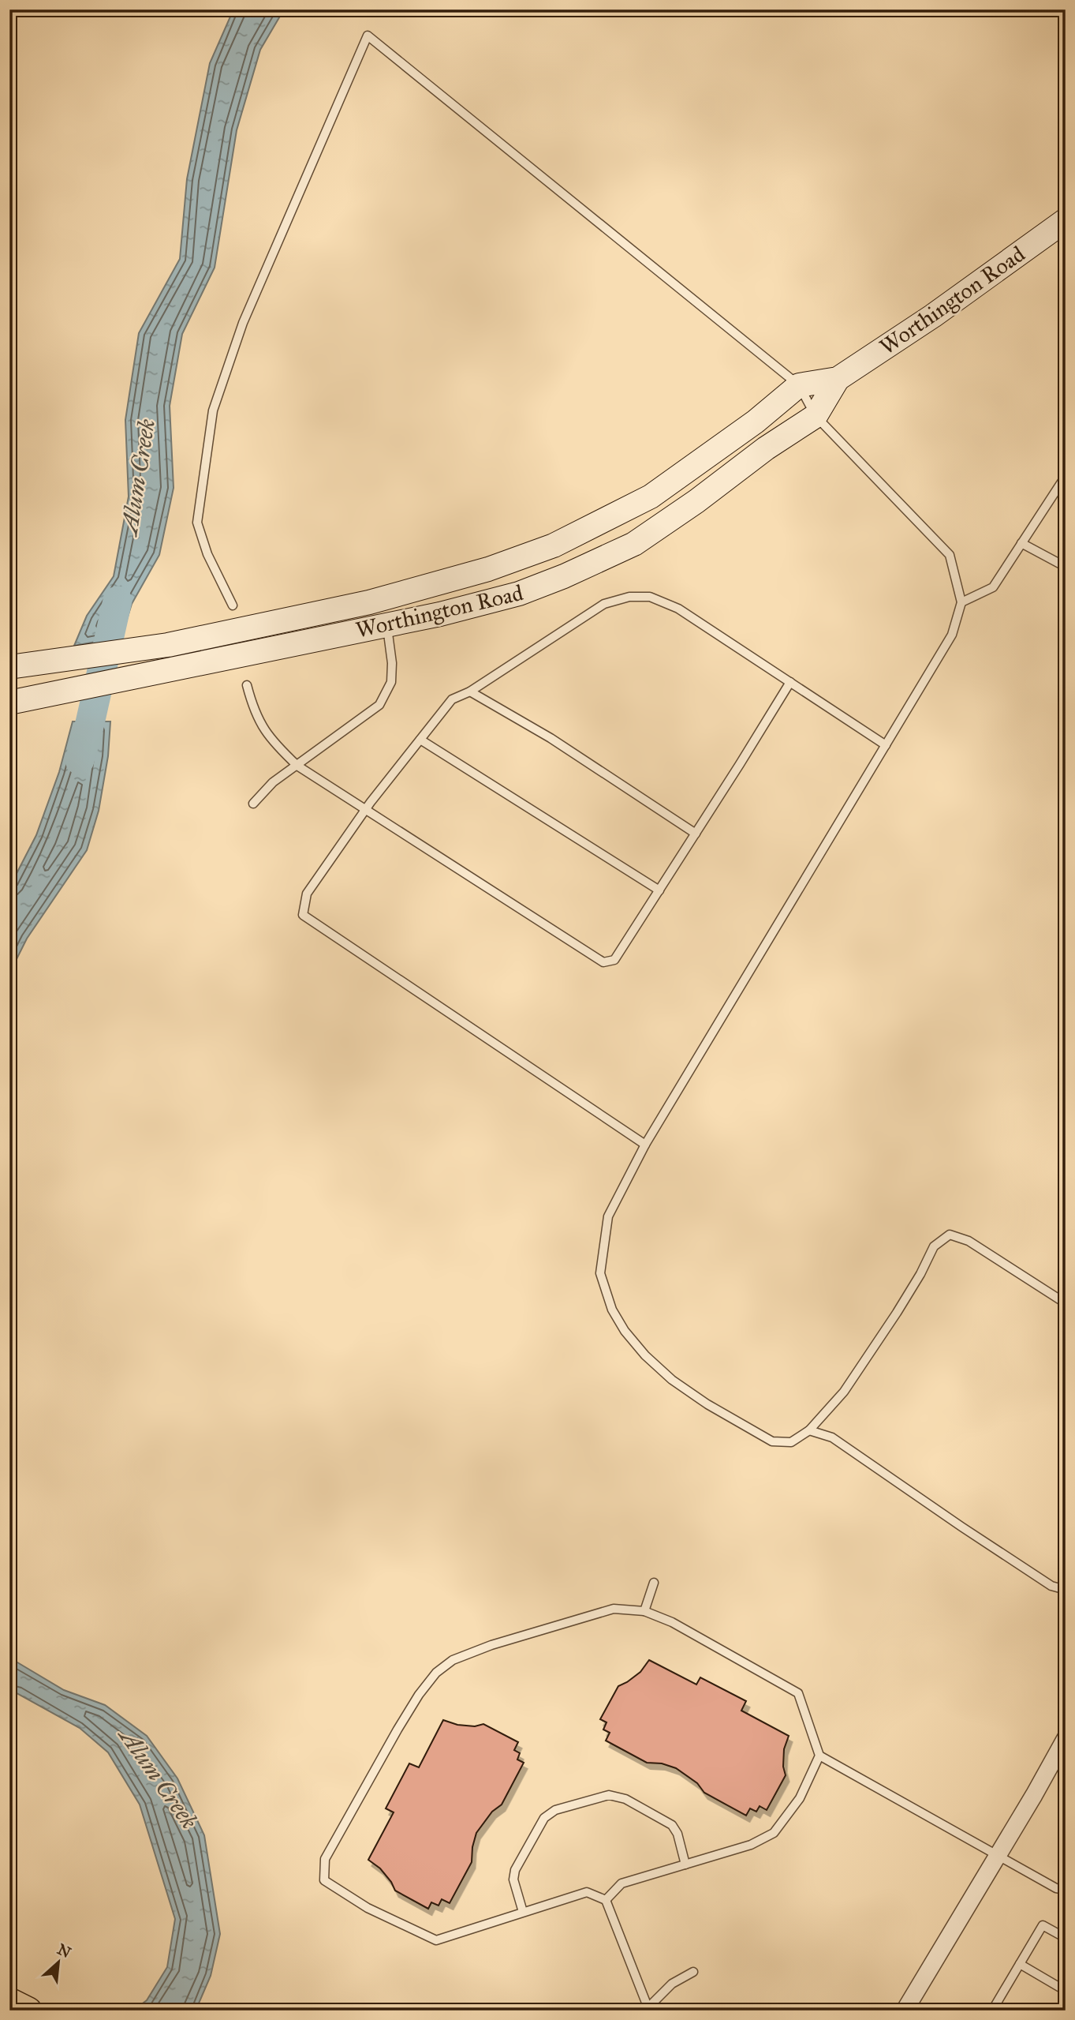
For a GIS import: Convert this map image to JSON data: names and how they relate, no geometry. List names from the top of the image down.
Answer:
{
  "streets": {
    "main road": ["Worthington Road"]
  },
  "water": ["Alum Creek"],
  "north": "top right"
}
